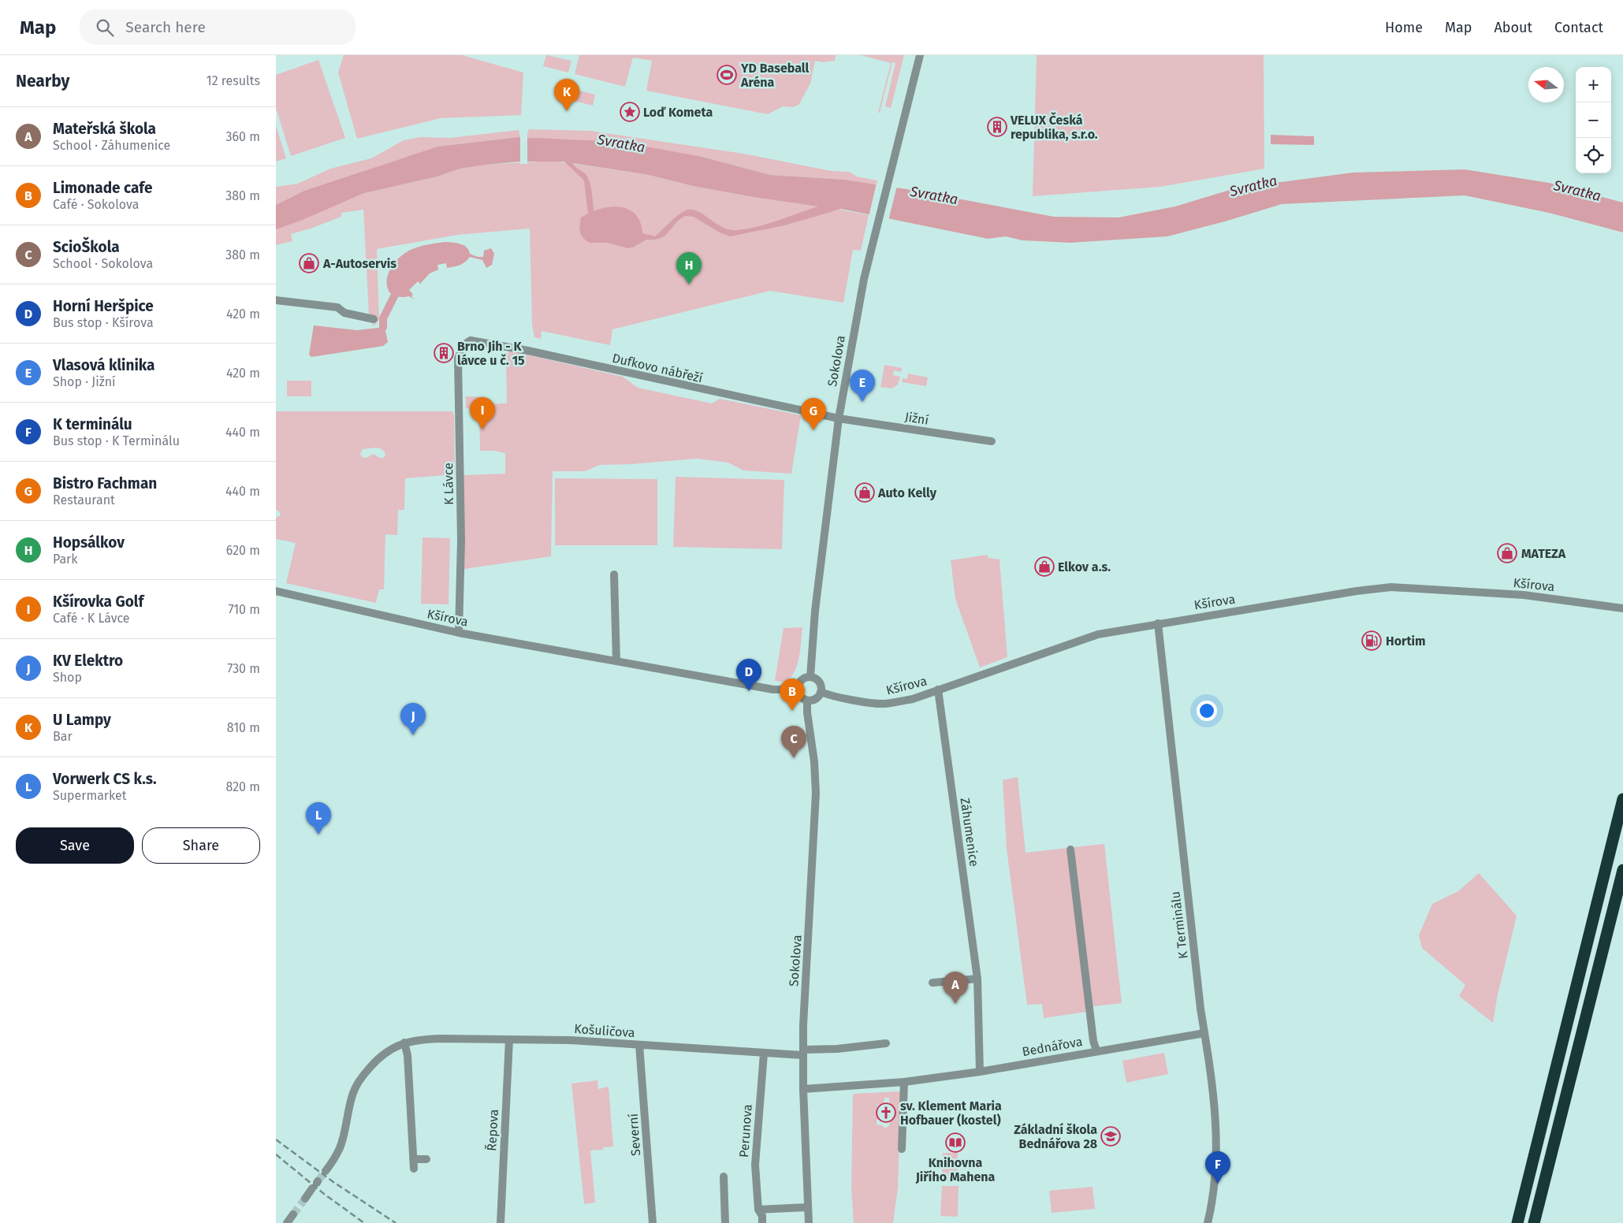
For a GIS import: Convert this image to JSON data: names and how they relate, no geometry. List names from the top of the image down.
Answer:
{
  "streets": {
    "street": [
      "Sokolova",
      "Dufkovo nábřeží",
      "Jižní",
      "K Lávce",
      "Kšírova",
      "Záhumenice",
      "K Terminálu",
      "Košuličova",
      "Bednářova",
      "Řepova",
      "Perunova",
      "Severní"
    ]
  },
  "crossings": [
    ["Sokolova", "Dufkovo nábřeží"],
    ["Sokolova", "Jižní"],
    ["Sokolova", "Kšírova"],
    ["Sokolova", "Košuličova"],
    ["Sokolova", "Bednářova"],
    ["Dufkovo nábřeží", "Jižní"],
    ["Dufkovo nábřeží", "K Lávce"],
    ["K Lávce", "Kšírova"],
    ["Kšírova", "Záhumenice"],
    ["Kšírova", "K Terminálu"],
    ["Záhumenice", "Bednářova"],
    ["K Terminálu", "Bednářova"],
    ["Košuličova", "Řepova"],
    ["Košuličova", "Perunova"],
    ["Košuličova", "Severní"]
  ],
  "water": ["Svratka"],
  "places": {
    "sports": ["YD Baseball Aréna"],
    "place": ["Loď Kometa"],
    "building": ["VELUX Česká republika, s.r.o.", "Brno Jih - K lávce u č. 15"],
    "shop": [
      "A-Autoservis",
      "Auto Kelly",
      "MATEZA",
      "Elkov a.s."
    ],
    "fuel station": ["Hortim"],
    "church": ["sv. Klement Maria Hofbauer (kostel)"],
    "school or university": ["Základní škola Bednářova 28"],
    "library": ["Knihovna Jiřího Mahena"]
  },
  "north": "left",
  "page": {
    "header": "Map",
    "search": "Search here",
    "nav": [
      "Home",
      "Map",
      "About",
      "Contact"
    ],
    "heading": ["Nearby", "12 results"],
    "map_buttons": ["+", "−"],
    "pins": [
      "K",
      "H",
      "E",
      "I",
      "G",
      "D",
      "B",
      "J",
      "C",
      "L",
      "A",
      "F"
    ],
    "list": [
      {
        "mark": "A",
        "name": "Mateřská škola",
        "note": "School · Záhumenice",
        "value": "360 m"
      },
      {
        "mark": "B",
        "name": "Limonade cafe",
        "note": "Café · Sokolova",
        "value": "380 m"
      },
      {
        "mark": "C",
        "name": "ScioŠkola",
        "note": "School · Sokolova",
        "value": "380 m"
      },
      {
        "mark": "D",
        "name": "Horní Heršpice",
        "note": "Bus stop · Kšírova",
        "value": "420 m"
      },
      {
        "mark": "E",
        "name": "Vlasová klinika",
        "note": "Shop · Jižní",
        "value": "420 m"
      },
      {
        "mark": "F",
        "name": "K terminálu",
        "note": "Bus stop · K Terminálu",
        "value": "440 m"
      },
      {
        "mark": "G",
        "name": "Bistro Fachman",
        "note": "Restaurant",
        "value": "440 m"
      },
      {
        "mark": "H",
        "name": "Hopsálkov",
        "note": "Park",
        "value": "620 m"
      },
      {
        "mark": "I",
        "name": "Kšírovka Golf",
        "note": "Café · K Lávce",
        "value": "710 m"
      },
      {
        "mark": "J",
        "name": "KV Elektro",
        "note": "Shop",
        "value": "730 m"
      },
      {
        "mark": "K",
        "name": "U Lampy",
        "note": "Bar",
        "value": "810 m"
      },
      {
        "mark": "L",
        "name": "Vorwerk CS k.s.",
        "note": "Supermarket",
        "value": "820 m"
      }
    ],
    "buttons": ["Save", "Share"]
  }
}
